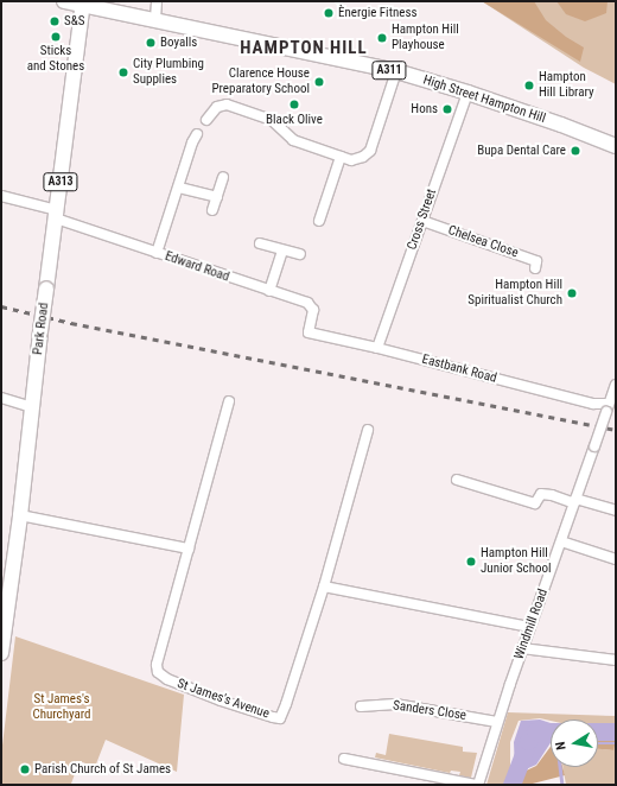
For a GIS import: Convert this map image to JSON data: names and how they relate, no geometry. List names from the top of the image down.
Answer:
{
  "streets": {
    "main road": [
      "A311",
      "High Street Hampton Hill",
      "A313",
      "Park Road"
    ],
    "street": [
      "Cross Street",
      "Chelsea Close",
      "Edward Road",
      "Eastbank Road",
      "Windmill Road",
      "St James's Avenue",
      "Sanders Close"
    ]
  },
  "crossings": [
    ["A311", "High Street Hampton Hill"],
    ["A311", "Park Road"],
    ["High Street Hampton Hill", "Cross Street"],
    ["Cross Street", "Chelsea Close"],
    ["Cross Street", "Eastbank Road"],
    ["Edward Road", "Park Road"],
    ["Edward Road", "Eastbank Road"],
    ["Eastbank Road", "Windmill Road"],
    ["Windmill Road", "Sanders Close"]
  ],
  "districts": ["HAMPTON HILL"],
  "parks": ["St James's Churchyard"],
  "places": [
    "Ènergie Fitness",
    "S&S",
    "Sticks and Stones",
    "Hampton Hill Playhouse",
    "Boyalls",
    "City Plumbing Supplies",
    "Clarence House Preparatory School",
    "Hampton Hill Library",
    "Black Olive",
    "Hons",
    "Bupa Dental Care",
    "Hampton Hill Spiritualist Church",
    "Hampton Hill Junior School",
    "Parish Church of St James"
  ],
  "north": "left"
}
